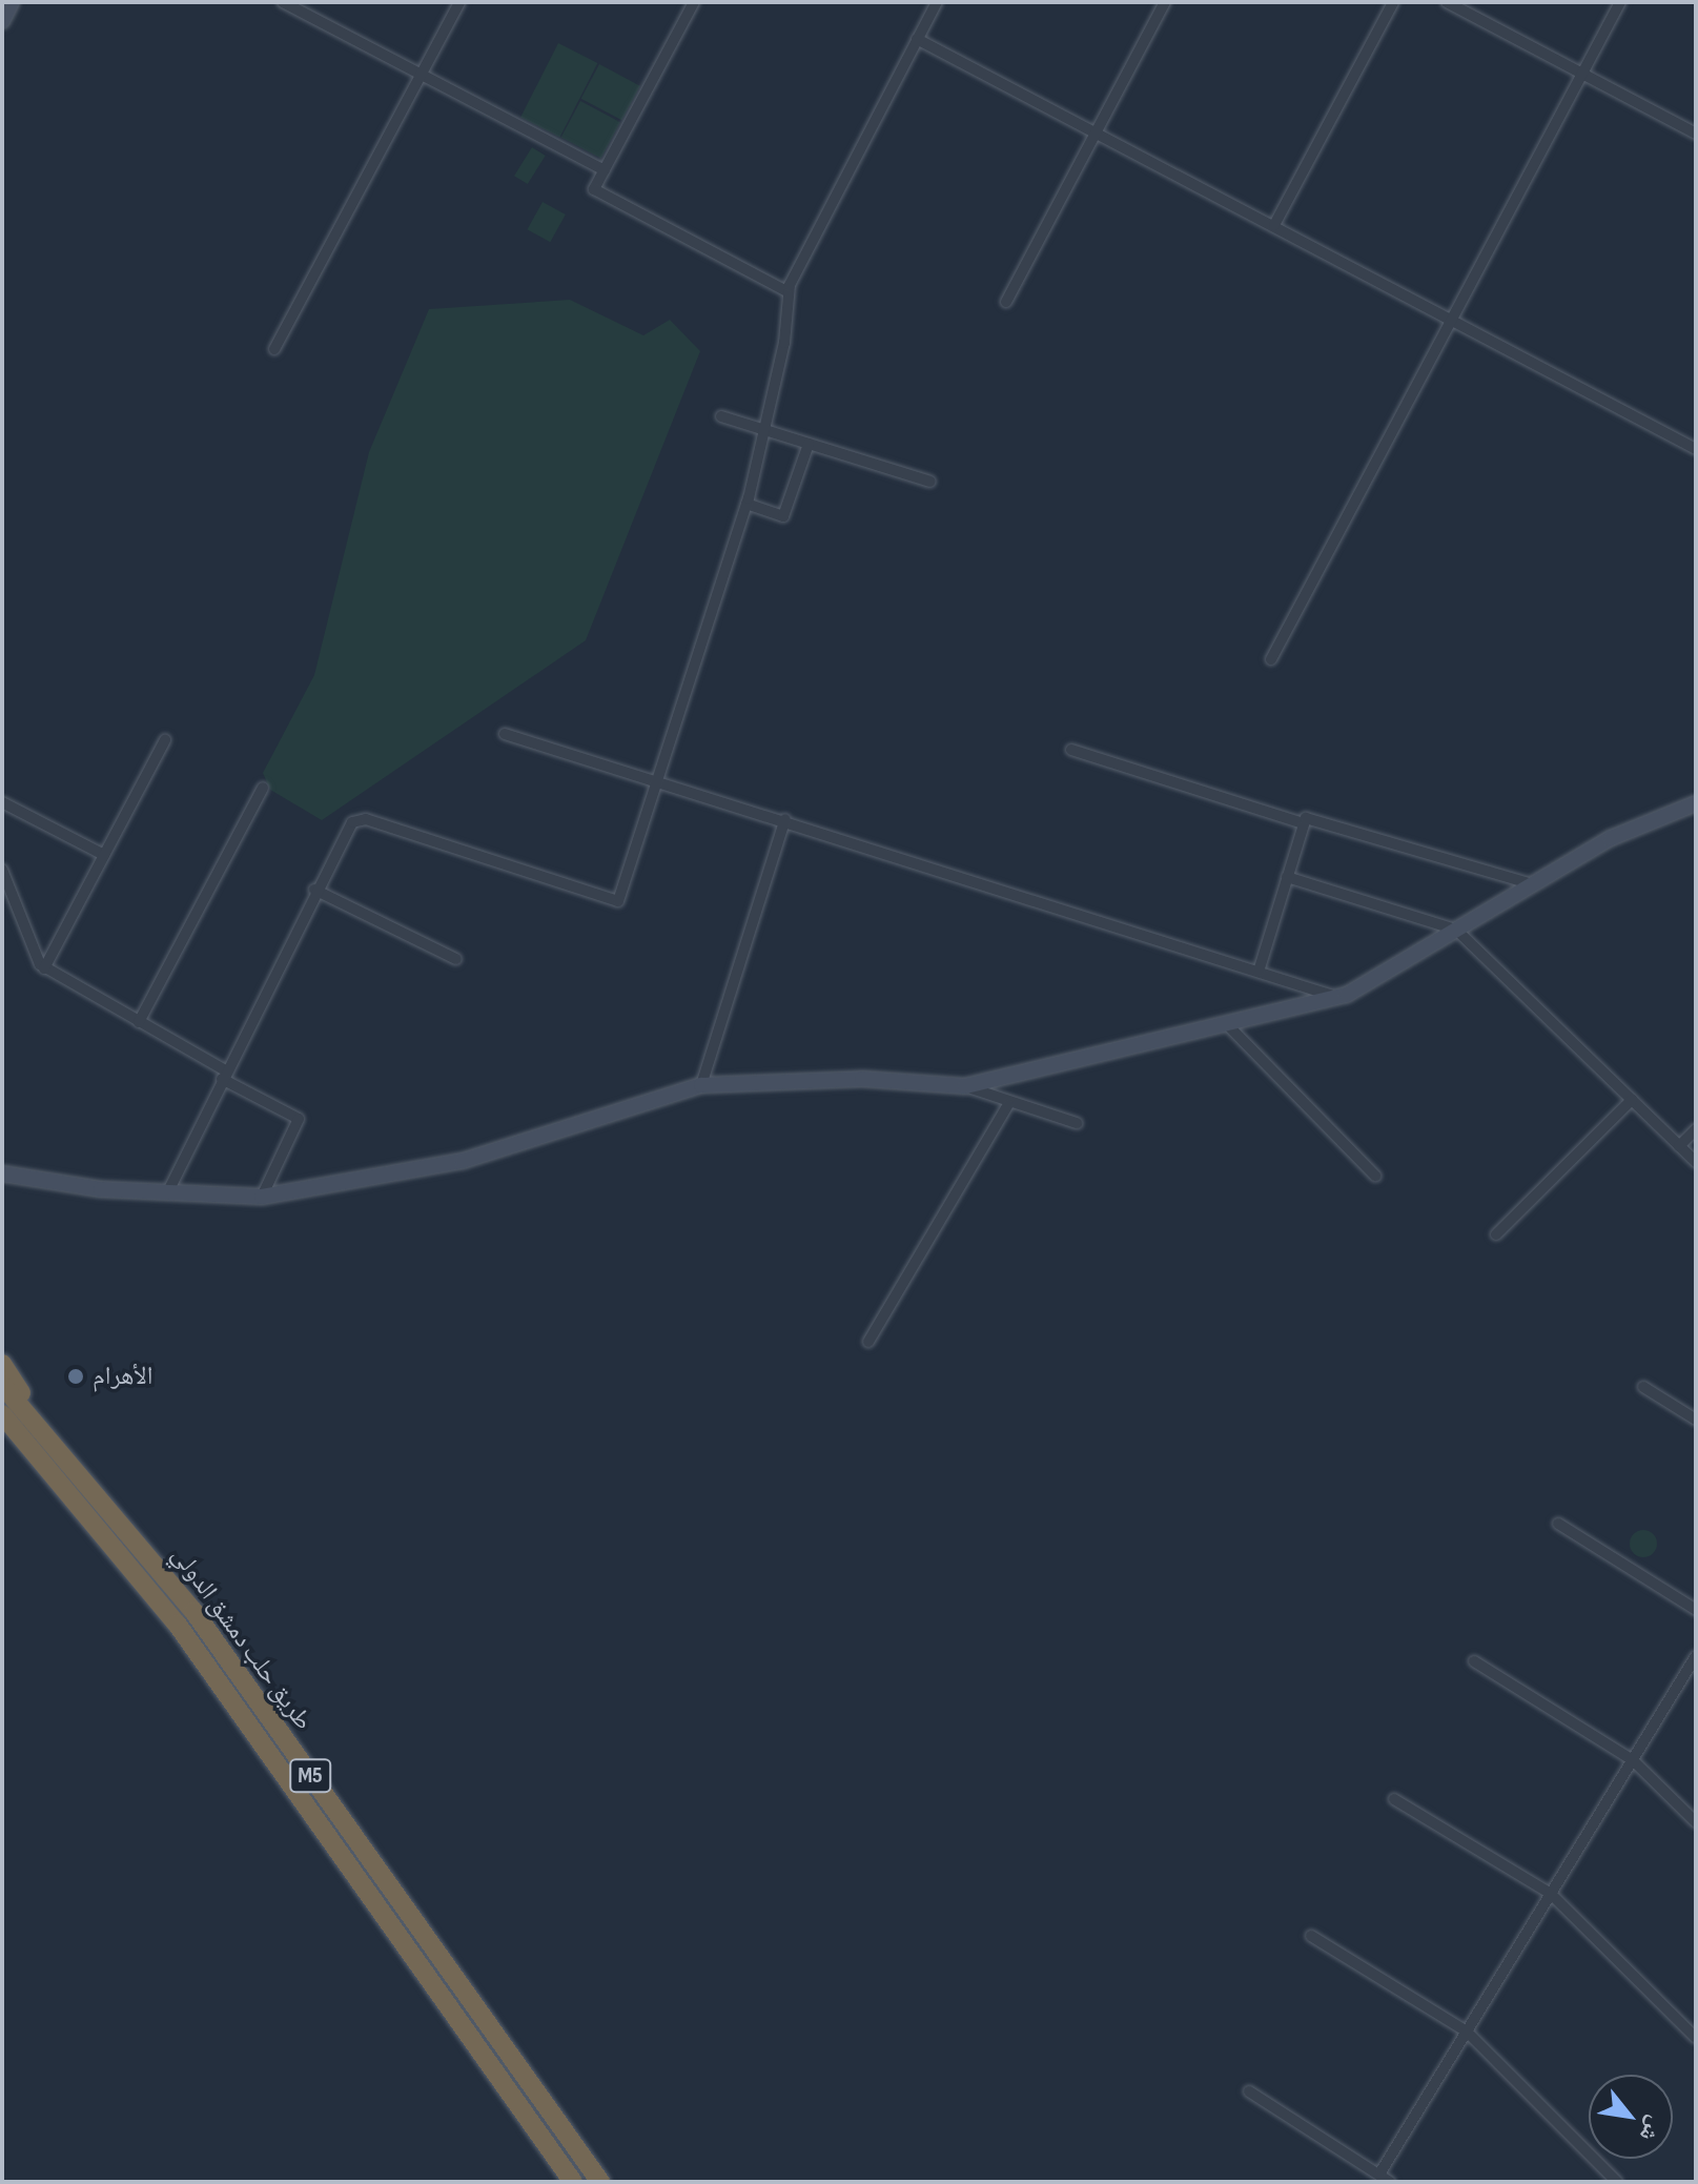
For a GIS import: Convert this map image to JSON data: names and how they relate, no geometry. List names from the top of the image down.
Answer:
{
  "streets": {
    "highway": ["طريق حلب دمشق الدولي", "M5"]
  },
  "places": ["الأهرام"],
  "north": "bottom right"
}
